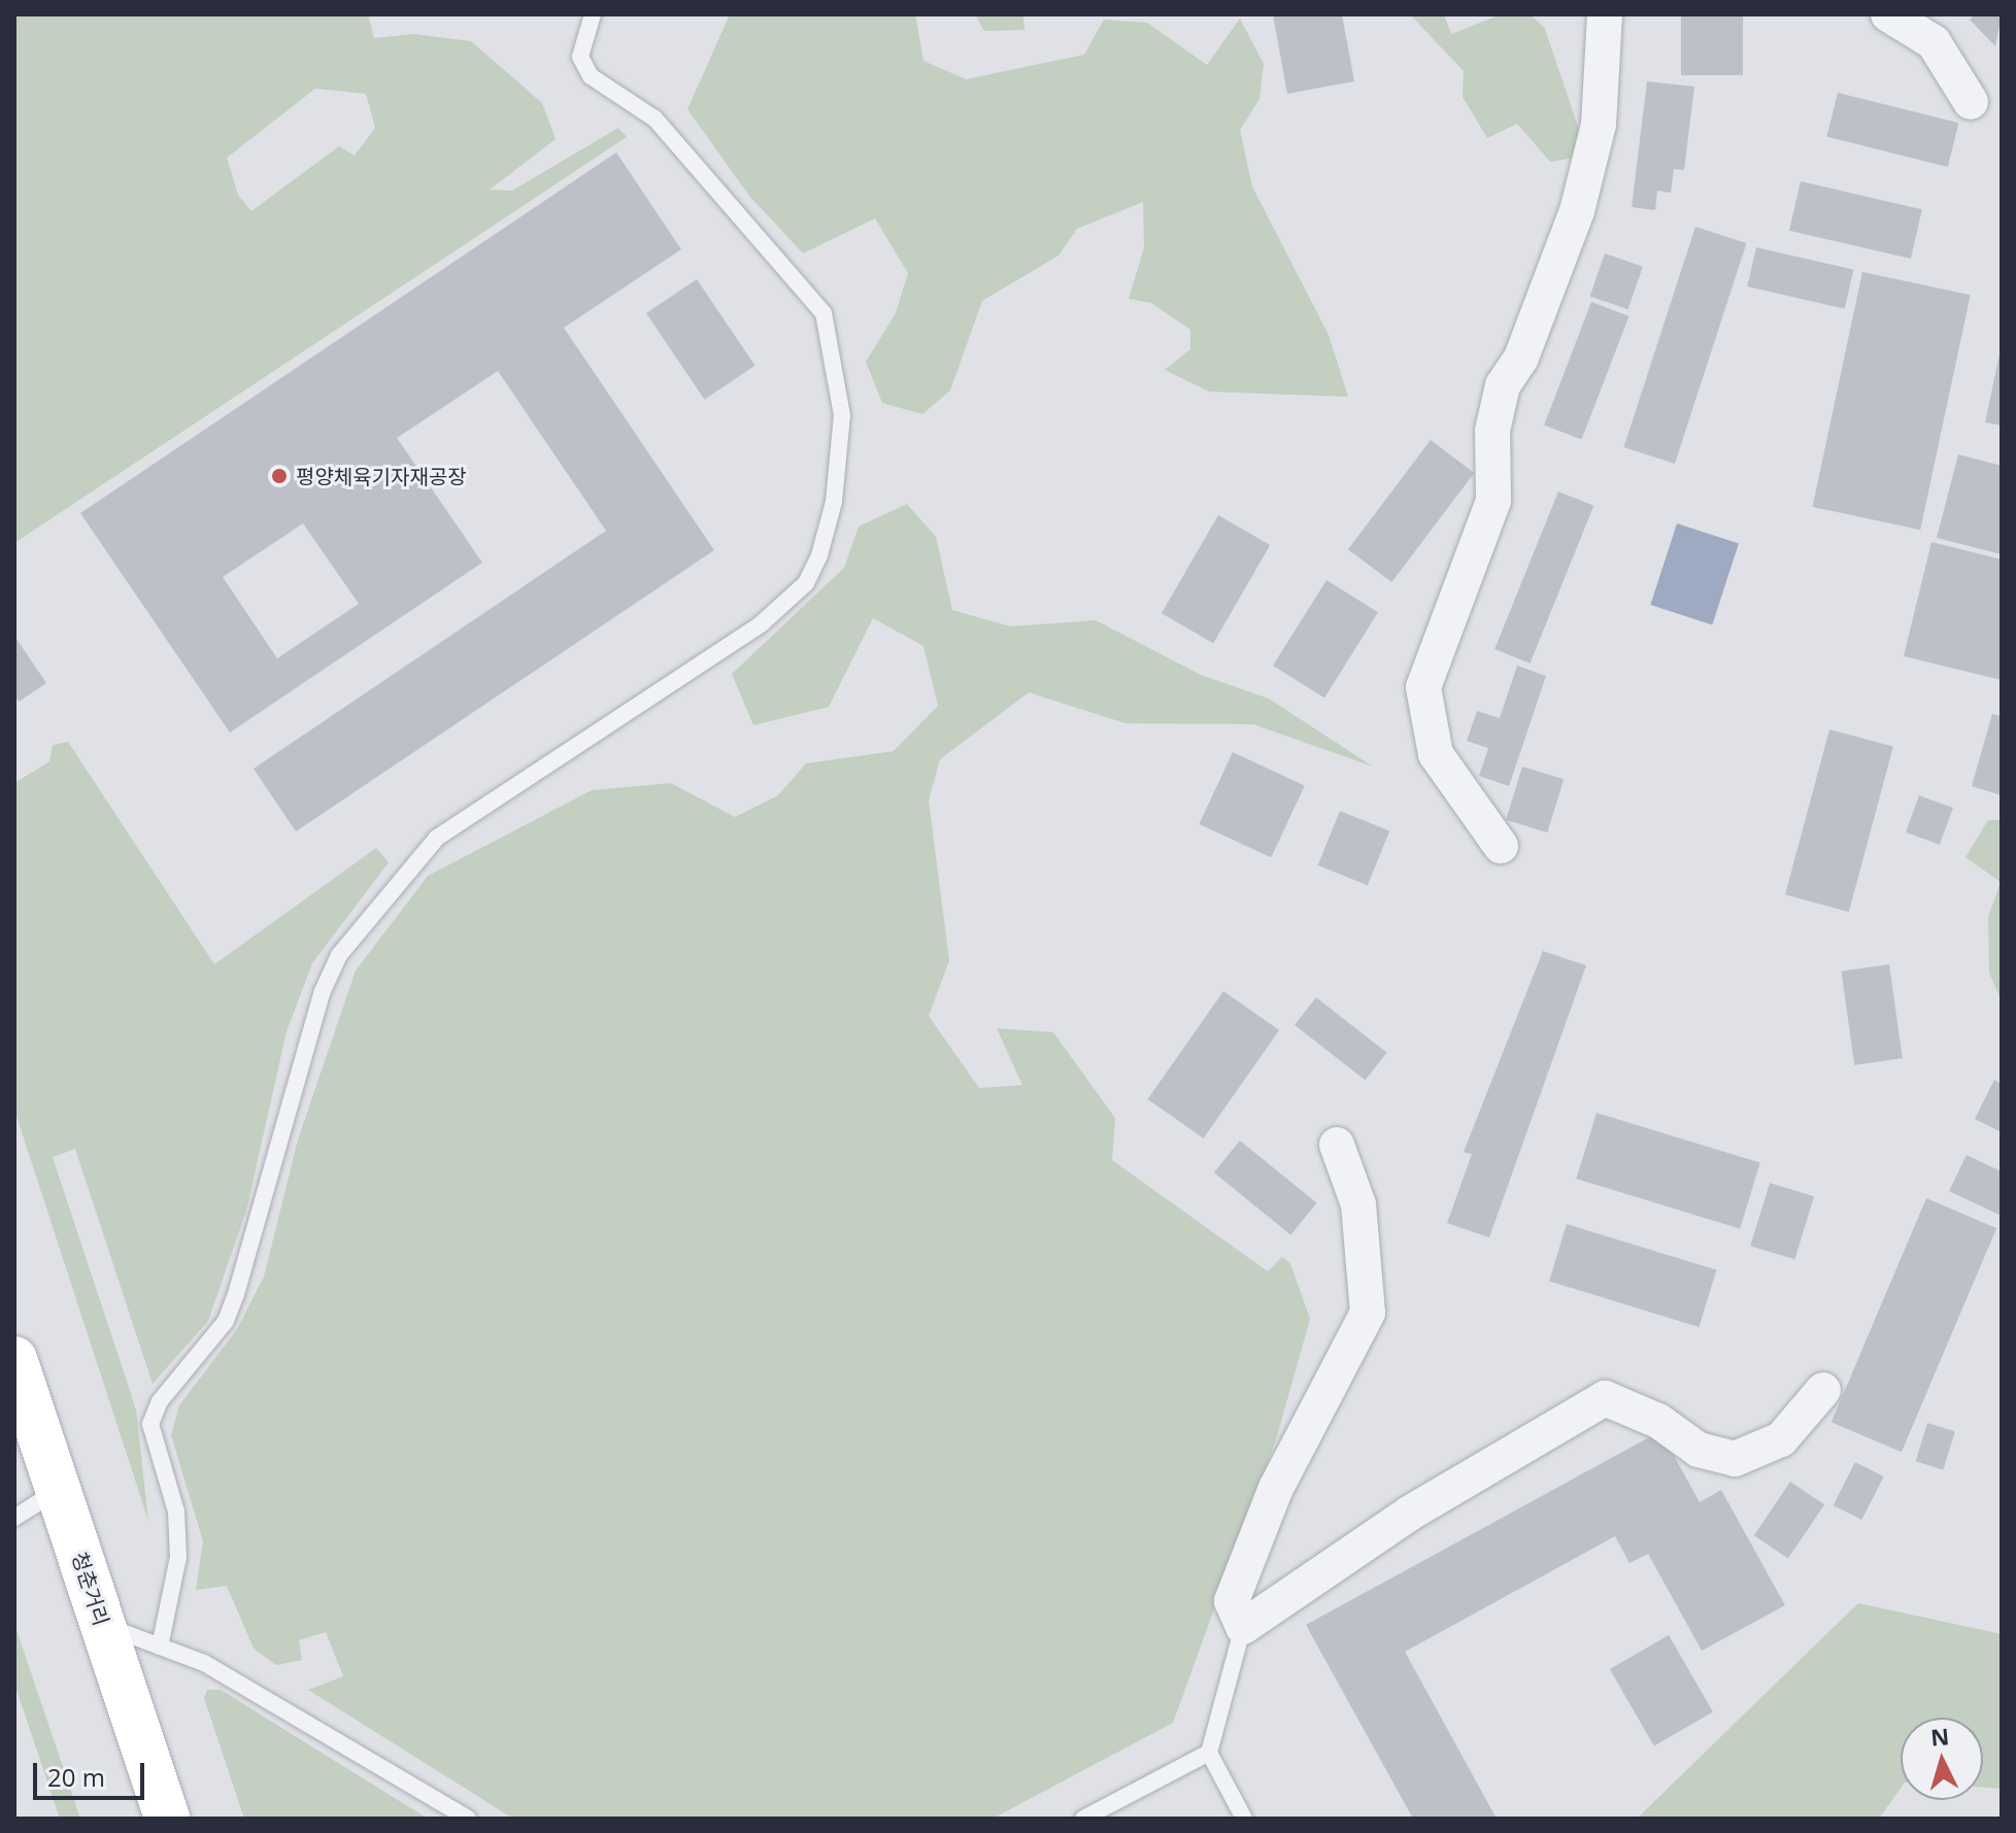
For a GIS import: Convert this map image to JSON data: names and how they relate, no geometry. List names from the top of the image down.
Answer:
{
  "streets": {
    "main road": ["청춘거리"]
  },
  "places": ["평양체육기자재공장"],
  "scale_bar": "20 m",
  "north": "top"
}
